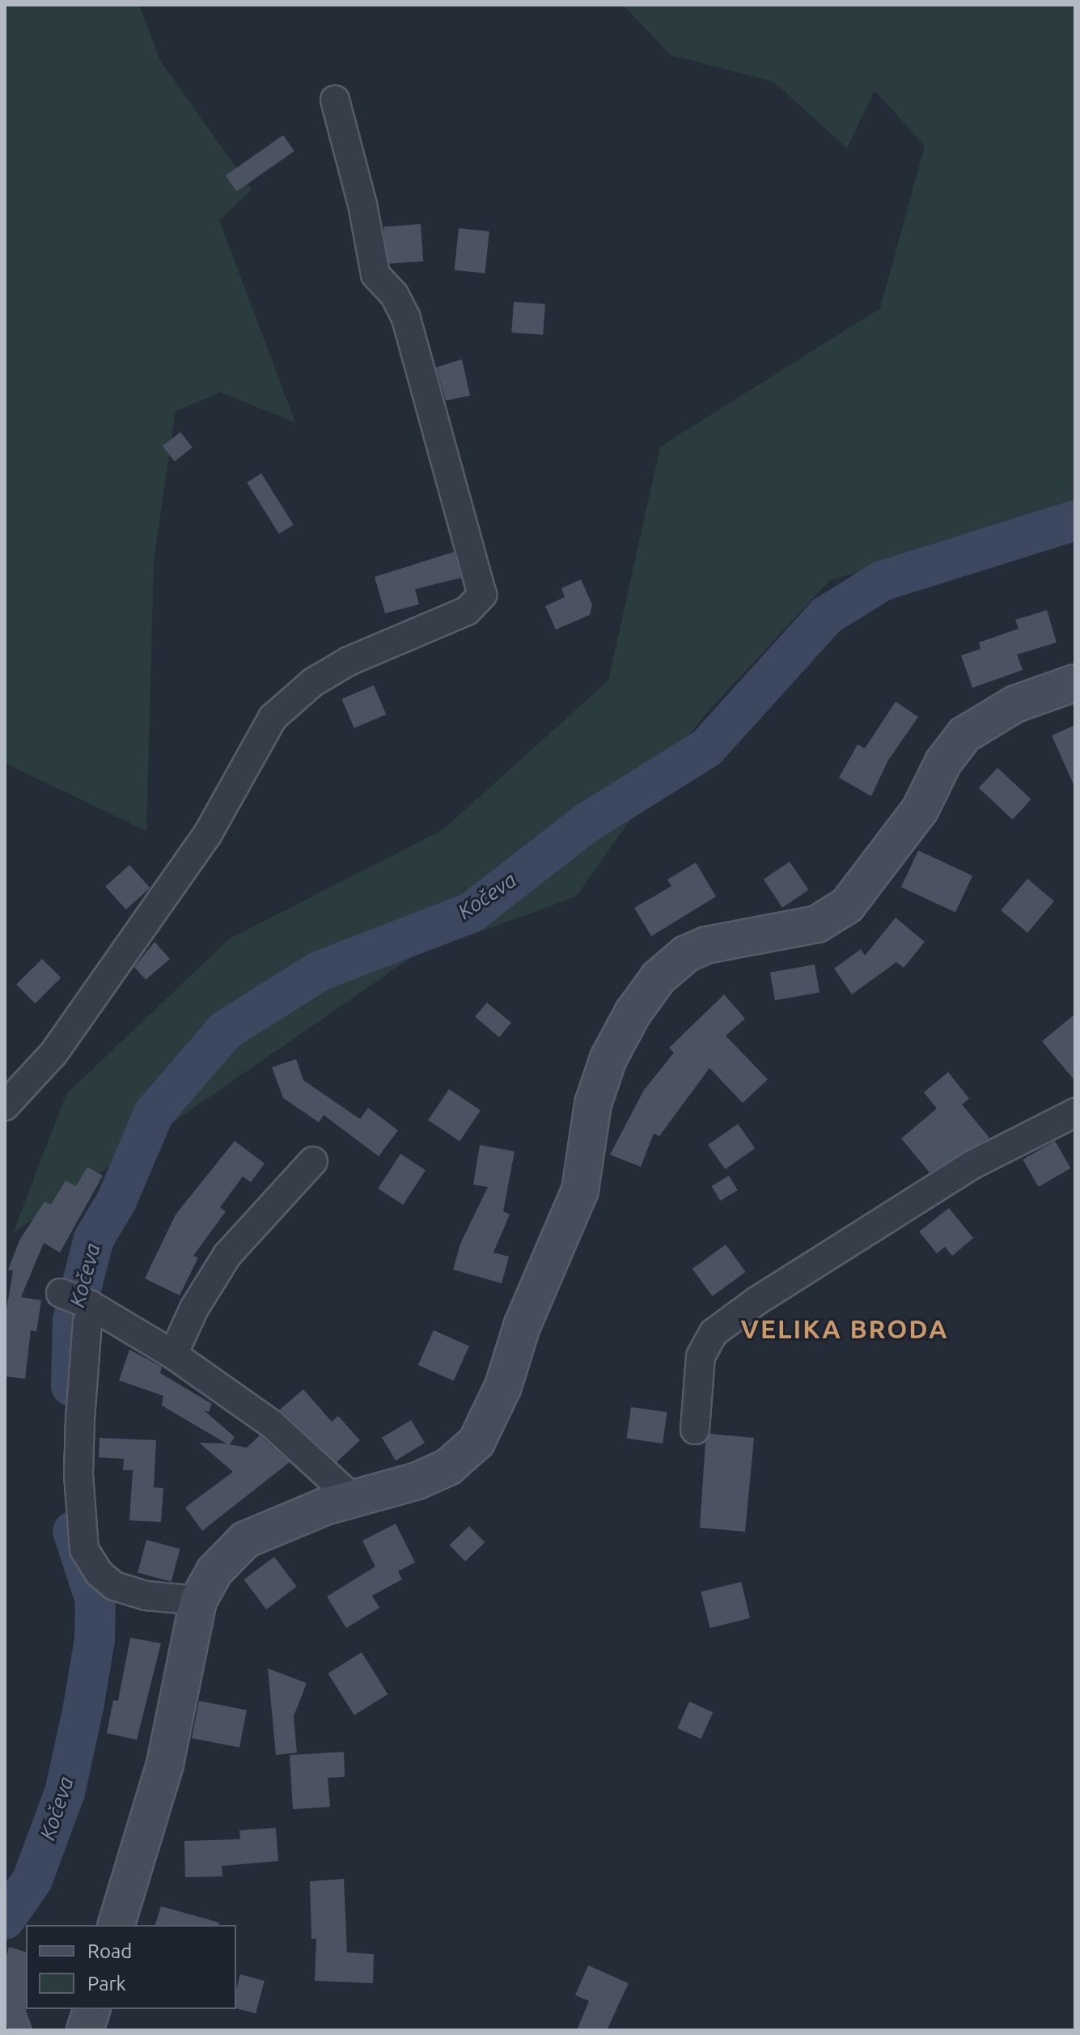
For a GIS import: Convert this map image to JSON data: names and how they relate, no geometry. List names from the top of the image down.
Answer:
{
  "districts": ["VELIKA BRODA"],
  "water": ["Kočeva"],
  "legend": ["Road", "Park"]
}
